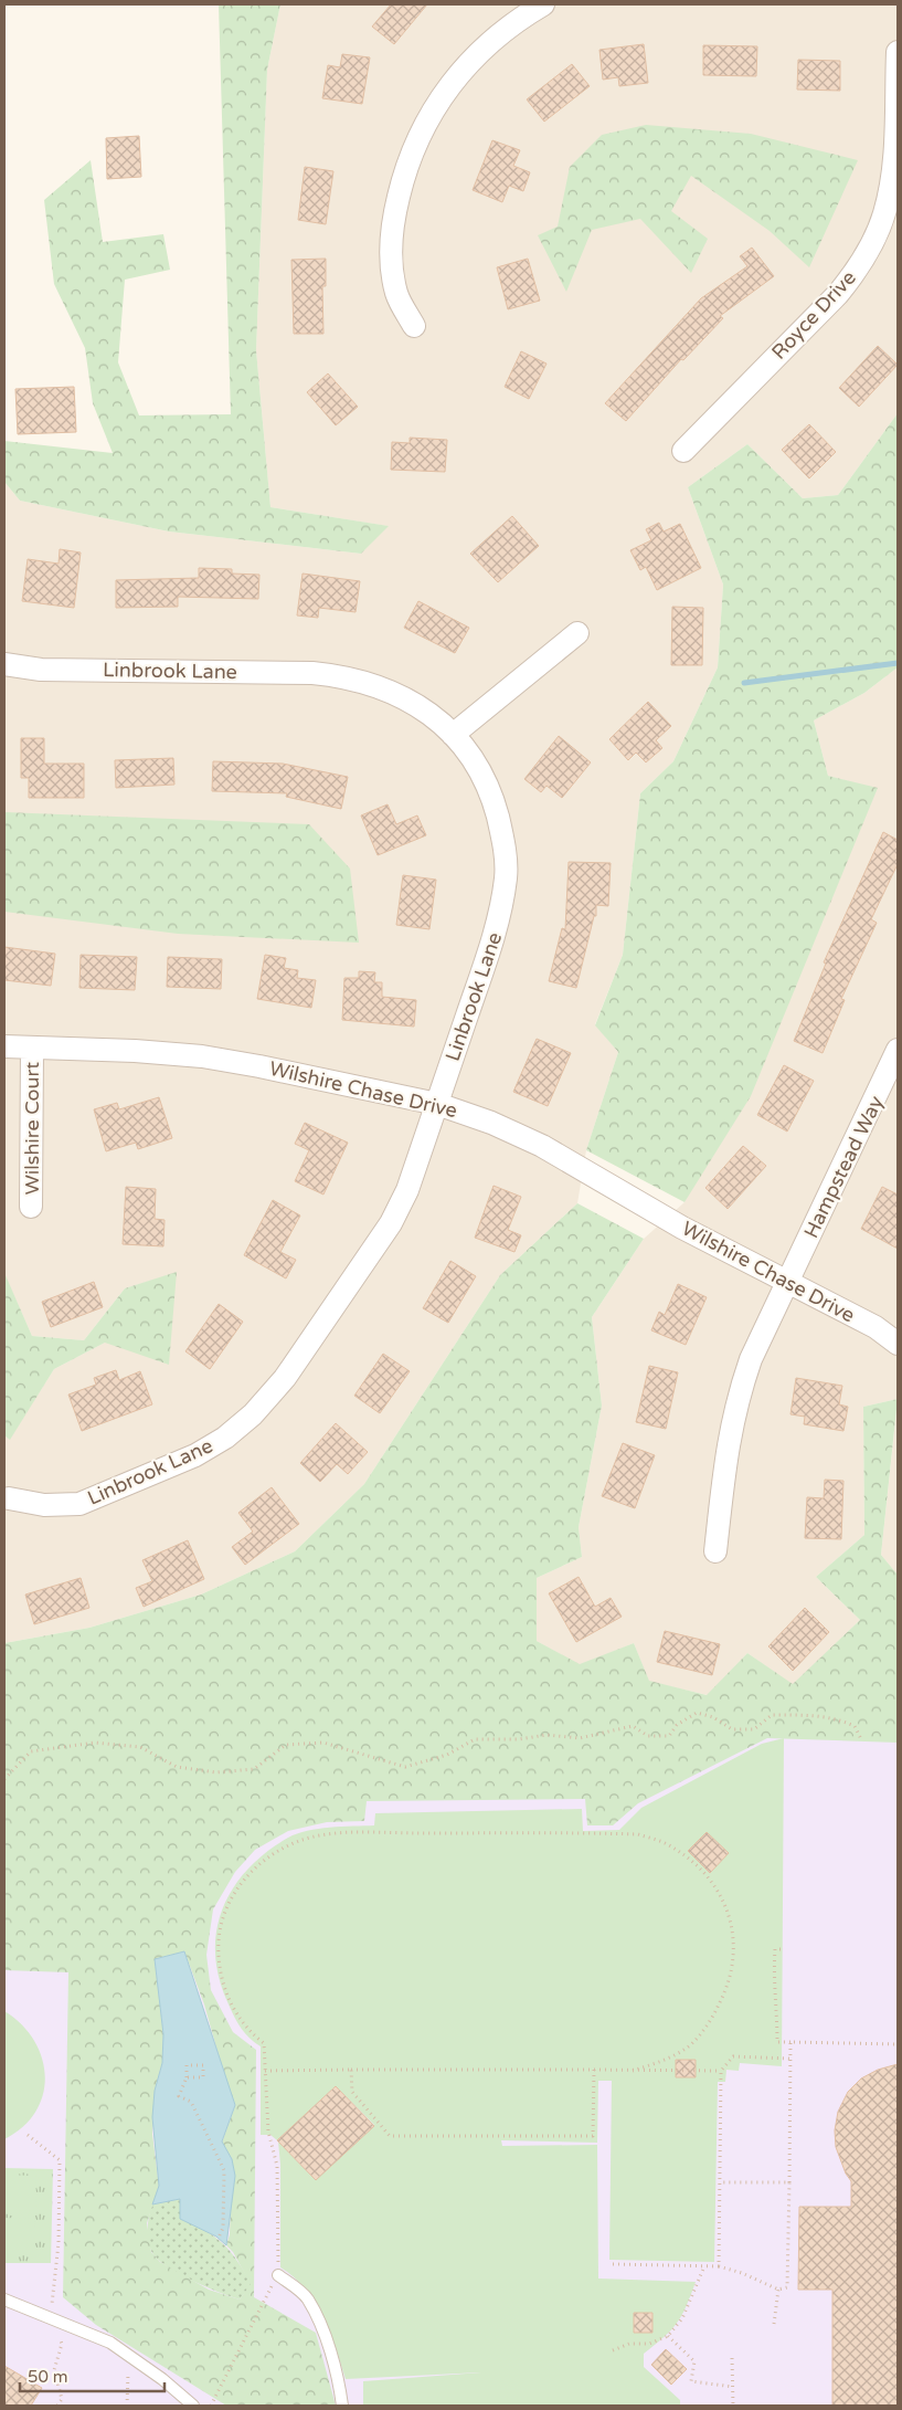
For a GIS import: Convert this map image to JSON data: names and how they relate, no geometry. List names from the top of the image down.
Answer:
{
  "streets": {
    "street": [
      "Royce Drive",
      "Linbrook Lane",
      "Wilshire Chase Drive",
      "Wilshire Court",
      "Hampstead Way"
    ]
  },
  "crossings": [
    ["Linbrook Lane", "Wilshire Chase Drive"],
    ["Wilshire Chase Drive", "Wilshire Court"],
    ["Wilshire Chase Drive", "Hampstead Way"]
  ],
  "scale_bar": "50 m"
}
